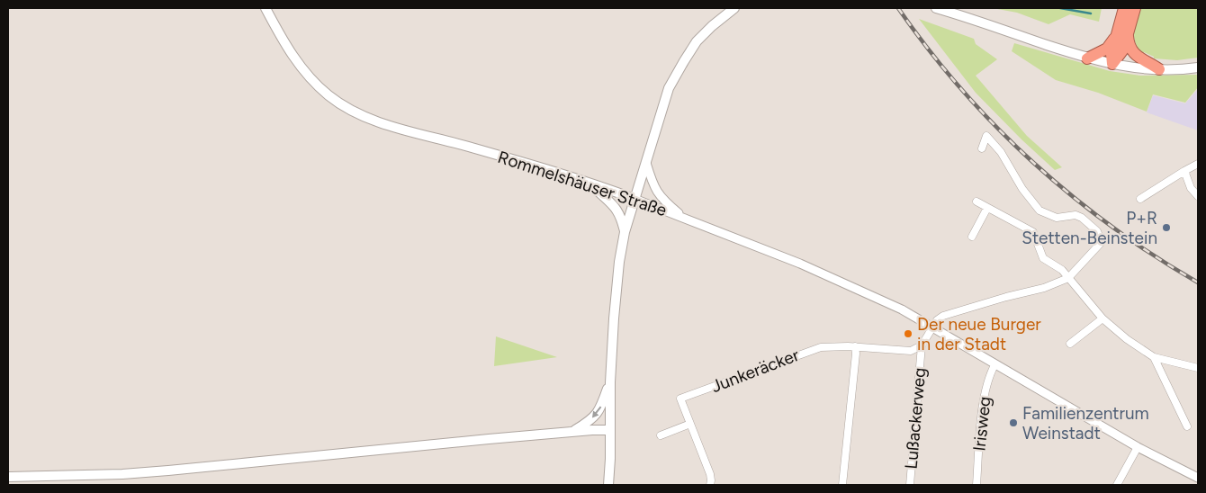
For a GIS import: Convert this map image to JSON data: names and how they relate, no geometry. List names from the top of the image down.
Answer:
{
  "streets": {
    "main road": ["Rommelshäuser Straße"],
    "street": ["Junkeräcker", "Lußackerweg", "Irisweg"]
  },
  "crossings": [
    ["Rommelshäuser Straße", "Lußackerweg"],
    ["Rommelshäuser Straße", "Irisweg"],
    ["Junkeräcker", "Lußackerweg"]
  ],
  "places": ["P+R Stetten-Beinstein", "Der neue Burger in der Stadt", "Familienzentrum Weinstadt"]
}
